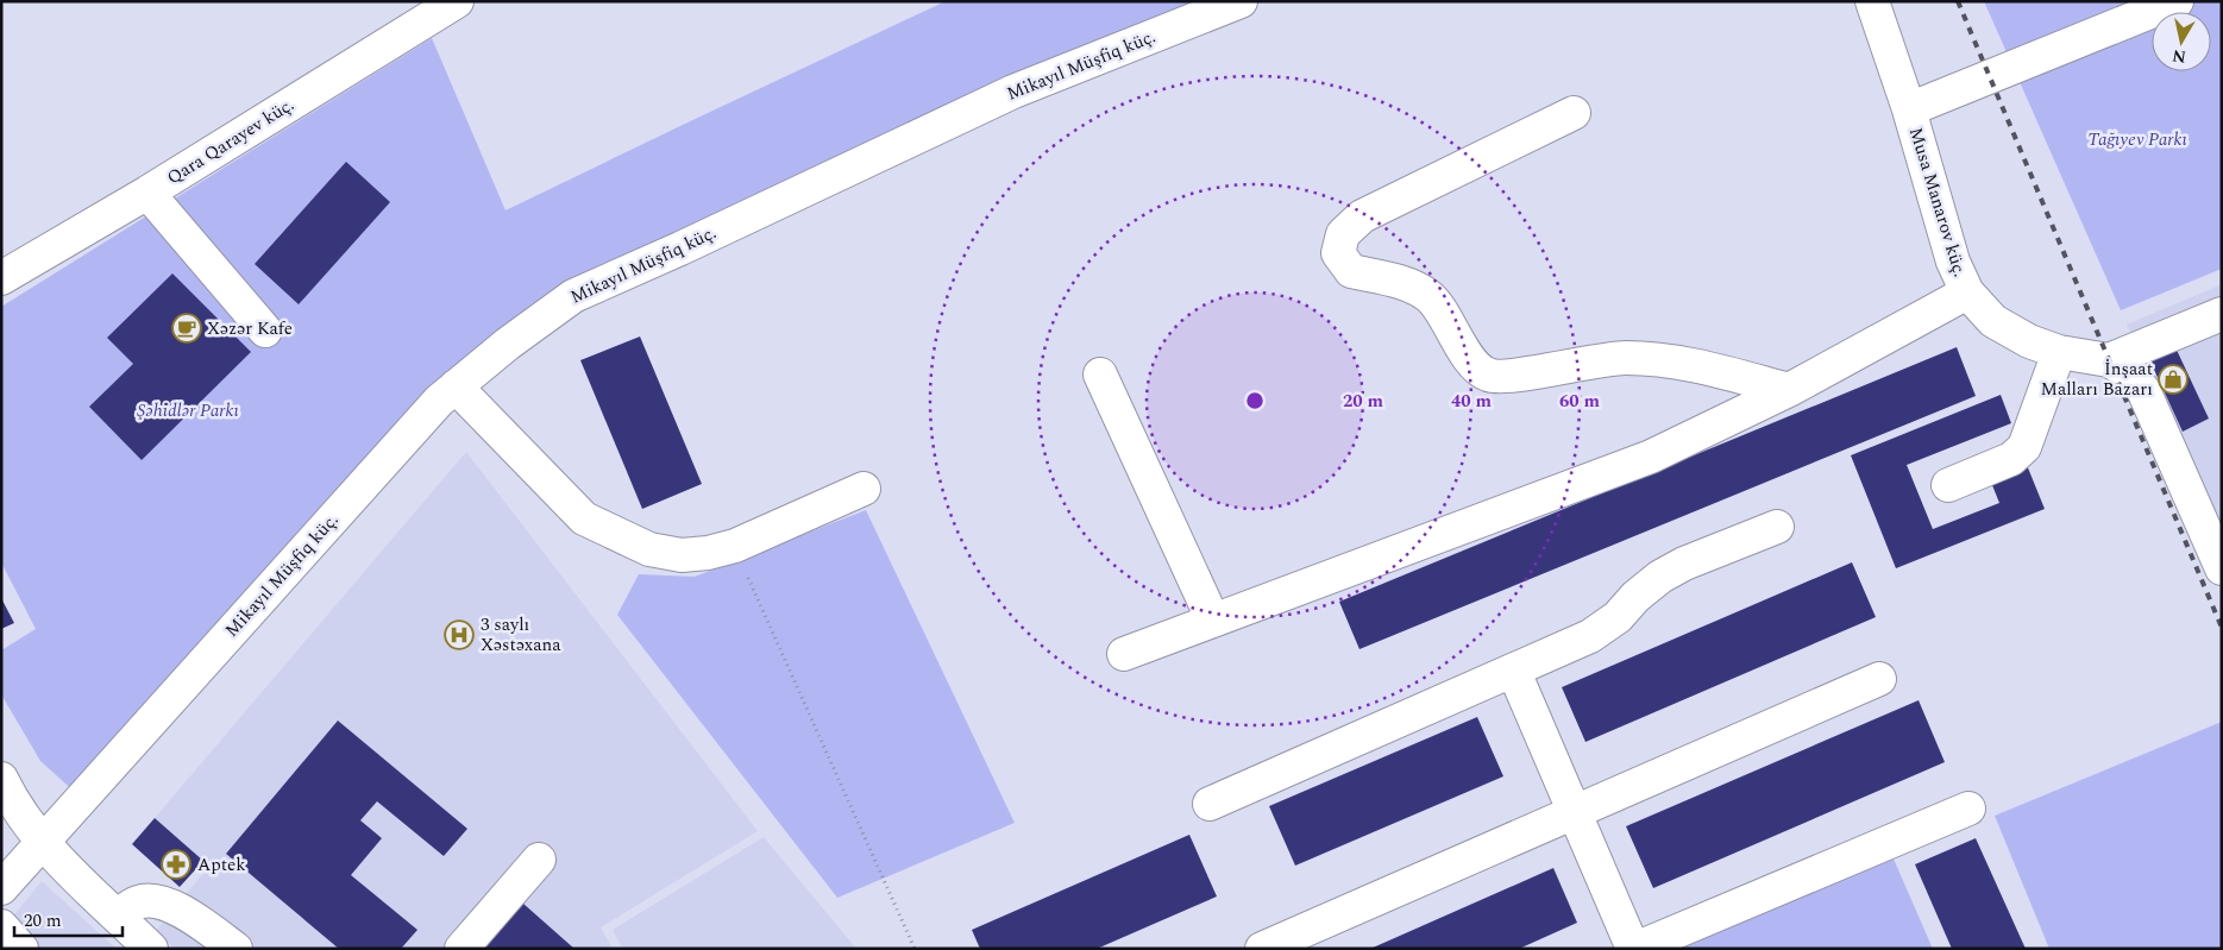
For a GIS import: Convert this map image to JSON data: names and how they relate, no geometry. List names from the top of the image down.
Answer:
{
  "streets": {
    "street": ["Mikayıl Müşfiq küç.", "Qara Qarayev küç.", "Musa Manarov küç."]
  },
  "parks": ["Tağıyev Parkı", "Şəhidlər Parkı"],
  "places": {
    "cafe": ["Xəzər Kafe"],
    "shop": ["İnşaat Malları Bazarı"],
    "hospital": ["3 saylı Xəstəxana"],
    "pharmacy": ["Aptek"]
  },
  "scale_bar": "20 m",
  "north": "bottom",
  "rings": ["20 m", "40 m", "60 m"]
}
